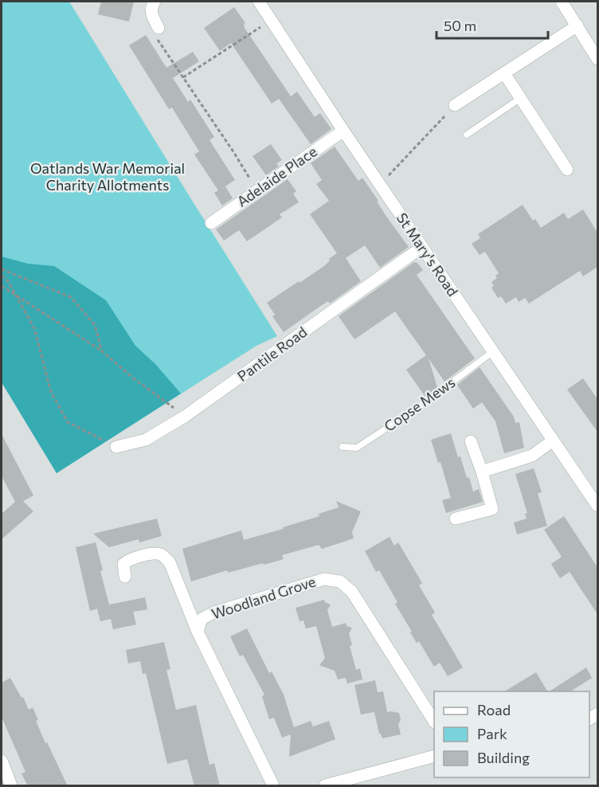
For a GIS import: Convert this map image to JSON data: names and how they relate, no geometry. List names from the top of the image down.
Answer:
{
  "streets": {
    "street": [
      "Adelaide Place",
      "St Mary's Road",
      "Pantile Road",
      "Woodland Grove"
    ],
    "lane": ["Copse Mews"]
  },
  "crossings": [
    ["Adelaide Place", "St Mary's Road"],
    ["St Mary's Road", "Pantile Road"],
    ["St Mary's Road", "Copse Mews"]
  ],
  "parks": ["Oatlands War Memorial Charity Allotments"],
  "legend": ["Road", "Park", "Building"],
  "scale_bar": "50 m"
}
